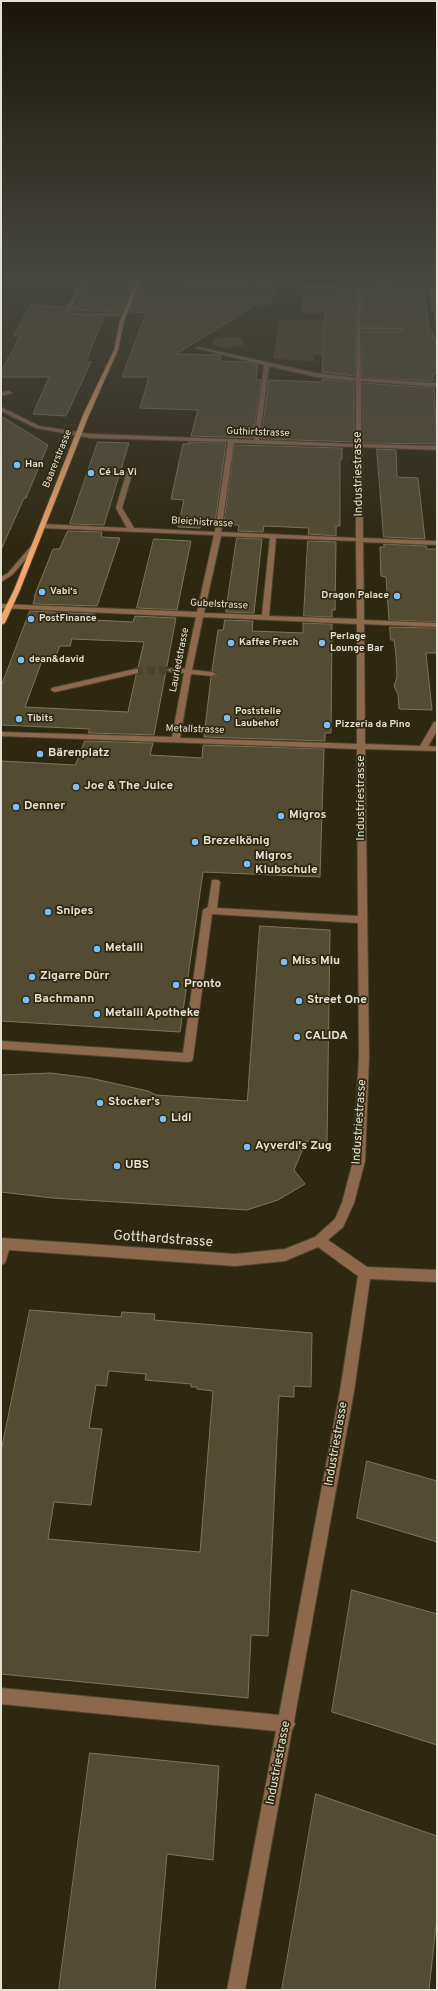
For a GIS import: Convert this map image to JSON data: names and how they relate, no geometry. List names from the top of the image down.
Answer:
{
  "streets": {
    "main road": ["Baarerstrasse"],
    "street": [
      "Guthirtstrasse",
      "Industriestrasse",
      "Bleichistrasse",
      "Gubelstrasse",
      "Lauriedstrasse",
      "Metallstrasse",
      "Gotthardstrasse"
    ]
  },
  "crossings": [
    ["Guthirtstrasse", "Baarerstrasse"],
    ["Guthirtstrasse", "Industriestrasse"],
    ["Guthirtstrasse", "Lauriedstrasse"],
    ["Baarerstrasse", "Bleichistrasse"],
    ["Baarerstrasse", "Gubelstrasse"],
    ["Industriestrasse", "Bleichistrasse"],
    ["Industriestrasse", "Gubelstrasse"],
    ["Industriestrasse", "Metallstrasse"],
    ["Industriestrasse", "Gotthardstrasse"],
    ["Bleichistrasse", "Lauriedstrasse"],
    ["Gubelstrasse", "Lauriedstrasse"],
    ["Lauriedstrasse", "Metallstrasse"]
  ],
  "places": [
    "Han",
    "Cé La Vi",
    "Vabi‘s",
    "Dragon Palace",
    "PostFinance",
    "Kaffee Frech",
    "Perlage Lounge Bar",
    "dean&david",
    "Poststelle Laubehof",
    "Tibits",
    "Pizzeria da Pino",
    "Bärenplatz",
    "Joe & The Juice",
    "Denner",
    "Migros",
    "Brezelkönig",
    "Migros Klubschule",
    "Snipes",
    "Metalli",
    "Miss Miu",
    "Zigarre Dürr",
    "Pronto",
    "Bachmann",
    "Street One",
    "Metalli Apotheke",
    "CALIDA",
    "Stocker's",
    "Lidl",
    "Ayverdi's Zug",
    "UBS"
  ]
}
